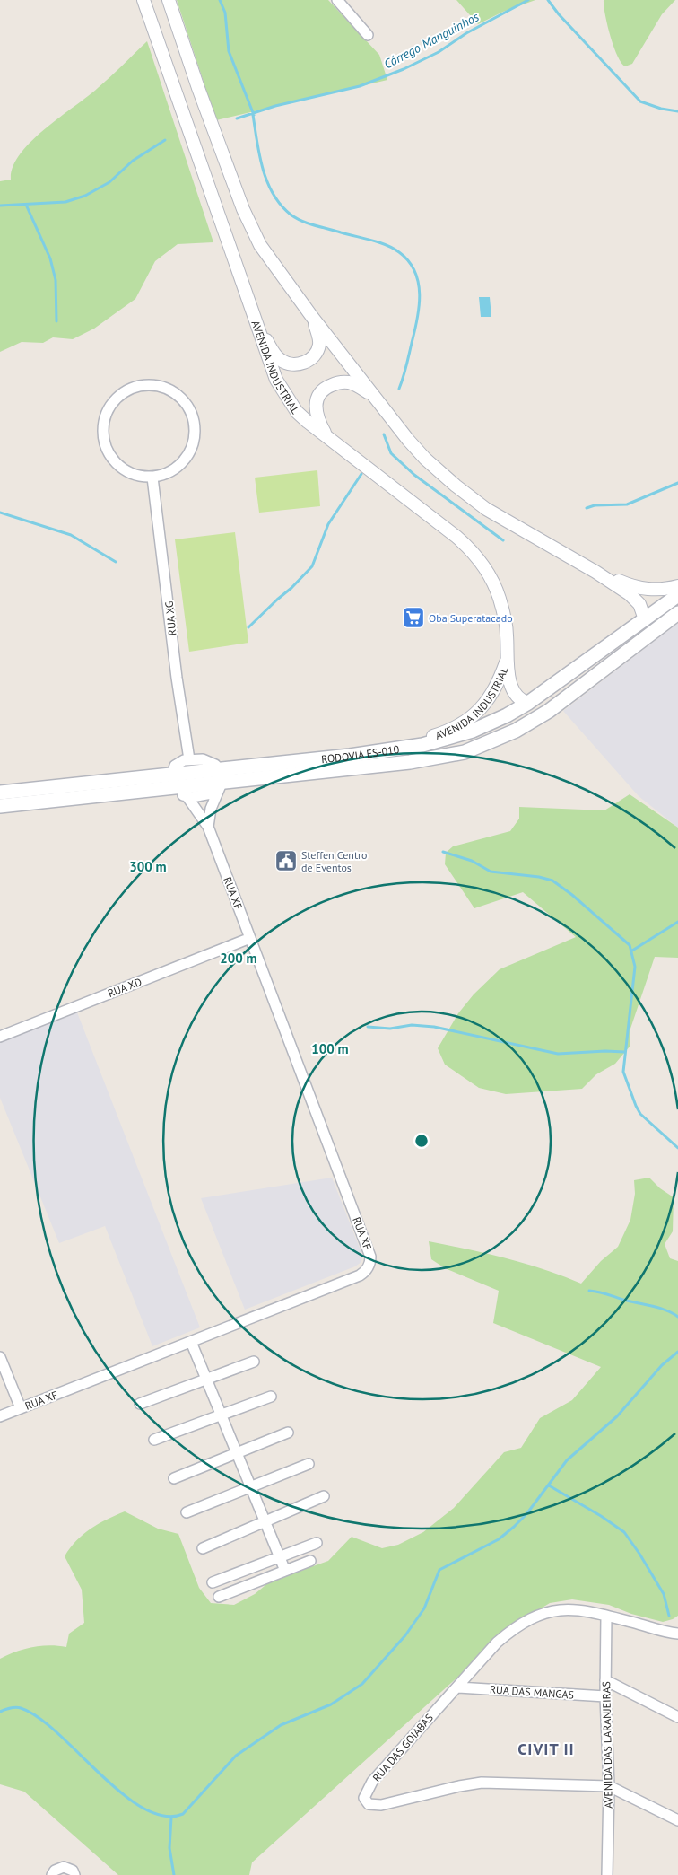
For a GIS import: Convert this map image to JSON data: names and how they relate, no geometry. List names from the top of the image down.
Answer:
{
  "streets": {
    "main road": ["RODOVIA ES-010"],
    "street": [
      "AVENIDA INDUSTRIAL",
      "RUA XG",
      "RUA XF",
      "RUA XD",
      "RUA DAS MANGAS",
      "AVENIDA DAS LARANJEIRAS",
      "RUA DAS GOIABAS"
    ]
  },
  "crossings": [
    ["AVENIDA INDUSTRIAL", "RODOVIA ES-010"],
    ["RODOVIA ES-010", "RUA XF"],
    ["RUA XF", "RUA XD"],
    ["RUA DAS MANGAS", "AVENIDA DAS LARANJEIRAS"],
    ["RUA DAS MANGAS", "RUA DAS GOIABAS"],
    ["AVENIDA DAS LARANJEIRAS", "RUA DAS GOIABAS"]
  ],
  "districts": ["CIVIT II"],
  "water": ["Córrego Manguinhos"],
  "places": {
    "supermarket": ["Oba Superatacado"],
    "public building": ["Steffen Centro de Eventos"]
  },
  "rings": ["300 m", "200 m", "100 m"]
}
